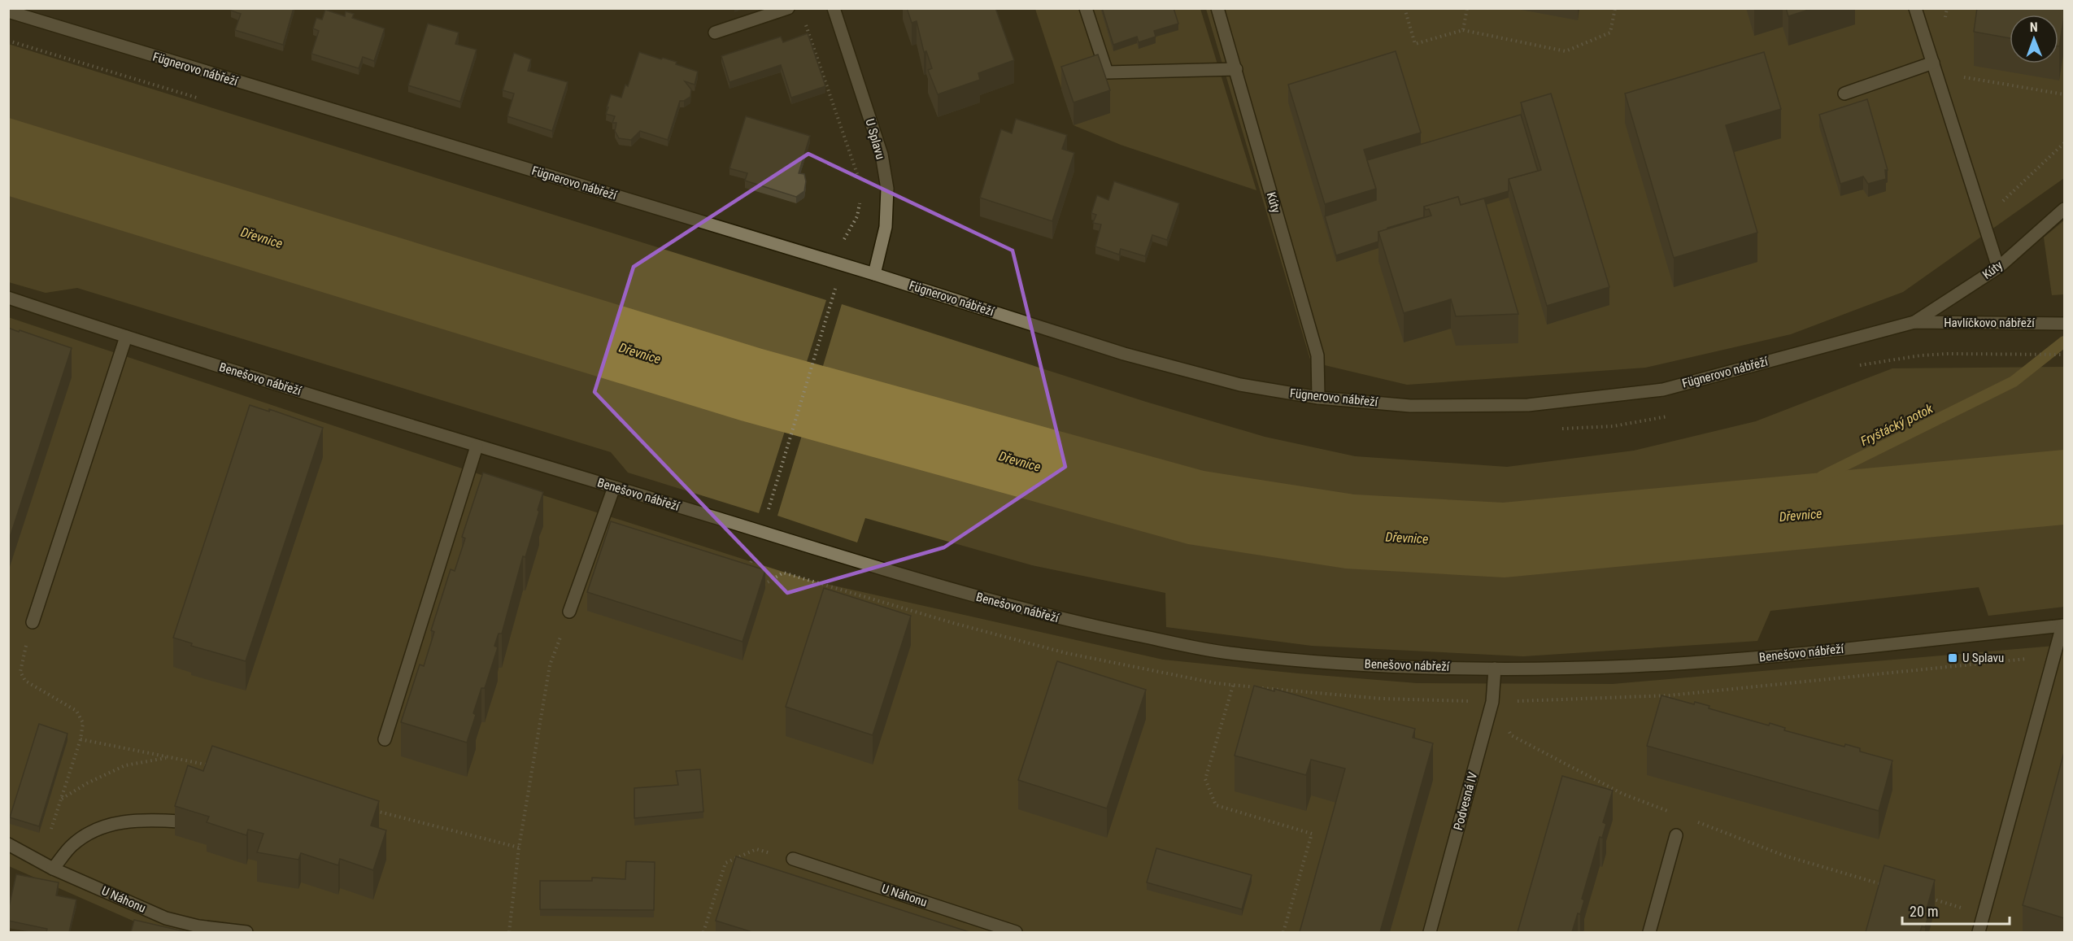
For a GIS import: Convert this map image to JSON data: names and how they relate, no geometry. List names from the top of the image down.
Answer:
{
  "streets": {
    "street": [
      "Fügnerovo nábřeží",
      "U Splavu",
      "Kúty",
      "Havlíčkovo nábřeží",
      "Benešovo nábřeží",
      "Podvesná IV",
      "U Náhonu"
    ]
  },
  "crossings": [
    ["Fügnerovo nábřeží", "U Splavu"],
    ["Fügnerovo nábřeží", "Kúty"],
    ["Fügnerovo nábřeží", "Havlíčkovo nábřeží"],
    ["Kúty", "Havlíčkovo nábřeží"],
    ["Benešovo nábřeží", "Podvesná IV"]
  ],
  "water": ["Dřevnice", "Fryštácký potok"],
  "places": {
    "transit": ["U Splavu"]
  },
  "scale_bar": "20 m",
  "north": "top"
}
